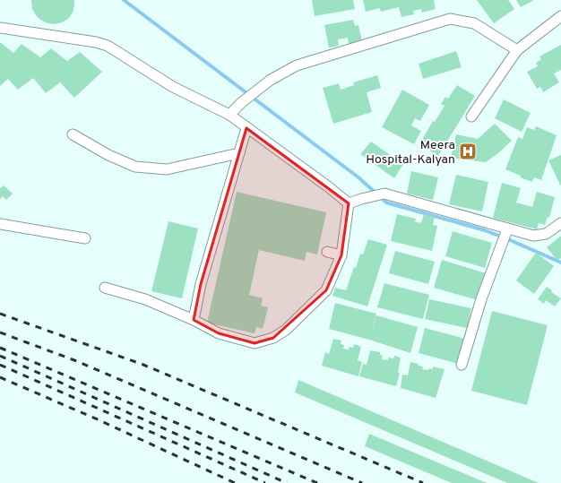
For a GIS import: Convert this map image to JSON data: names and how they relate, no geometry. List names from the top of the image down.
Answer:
{
  "places": {
    "hospital": ["Meera Hospital-Kalyan"]
  }
}
